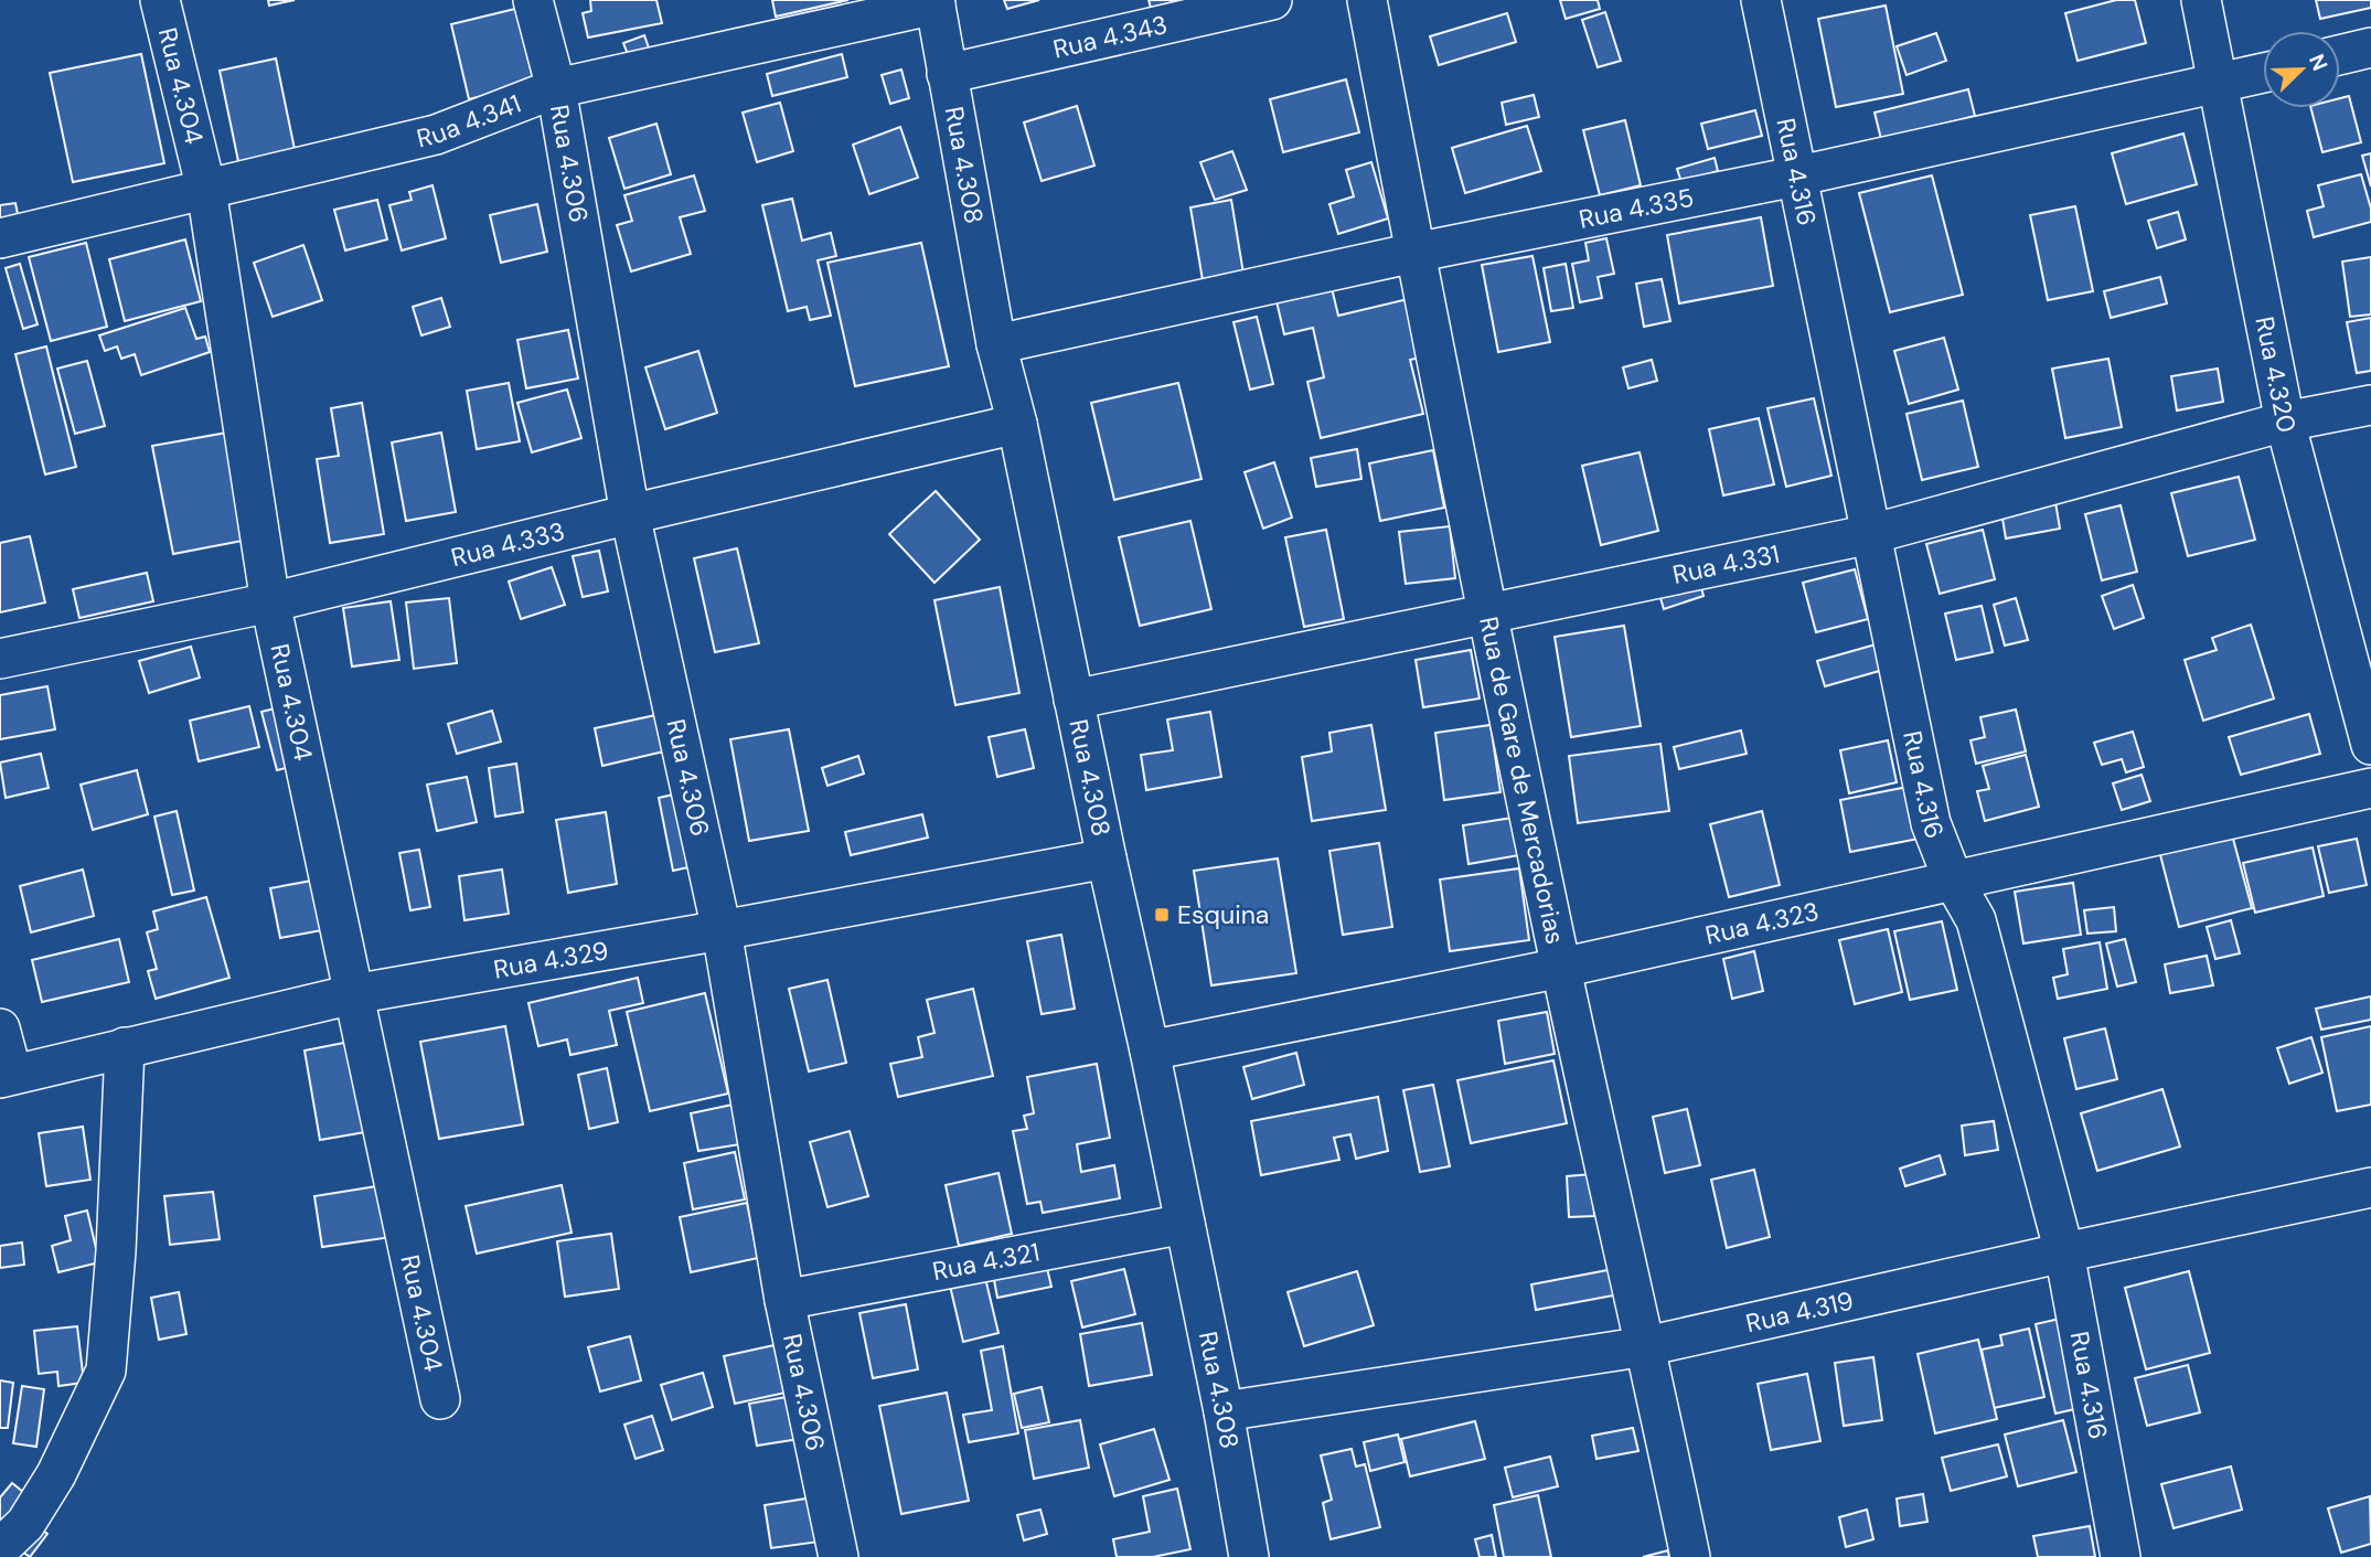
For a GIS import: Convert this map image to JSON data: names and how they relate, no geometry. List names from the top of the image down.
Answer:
{
  "streets": {
    "street": [
      "Rua 4.343",
      "Rua 4.304",
      "Rua 4.341",
      "Rua 4.306",
      "Rua 4.308",
      "Rua 4.316",
      "Rua 4.335",
      "Rua 4.320",
      "Rua 4.333",
      "Rua 4.331",
      "Rua de Gare de Mercadorias",
      "Rua 4.323",
      "Rua 4.329",
      "Rua 4.321",
      "Rua 4.319"
    ]
  },
  "crossings": [
    ["Rua 4.343", "Rua 4.308"],
    ["Rua 4.304", "Rua 4.341"],
    ["Rua 4.304", "Rua 4.333"],
    ["Rua 4.304", "Rua 4.329"],
    ["Rua 4.341", "Rua 4.306"],
    ["Rua 4.341", "Rua 4.308"],
    ["Rua 4.306", "Rua 4.333"],
    ["Rua 4.306", "Rua 4.329"],
    ["Rua 4.306", "Rua 4.321"],
    ["Rua 4.308", "Rua 4.335"],
    ["Rua 4.308", "Rua 4.333"],
    ["Rua 4.308", "Rua 4.331"],
    ["Rua 4.308", "Rua 4.323"],
    ["Rua 4.308", "Rua 4.329"],
    ["Rua 4.308", "Rua 4.321"],
    ["Rua 4.308", "Rua 4.319"],
    ["Rua 4.316", "Rua 4.335"],
    ["Rua 4.316", "Rua 4.331"],
    ["Rua 4.316", "Rua 4.323"],
    ["Rua 4.316", "Rua 4.319"],
    ["Rua 4.335", "Rua 4.320"],
    ["Rua 4.335", "Rua de Gare de Mercadorias"],
    ["Rua 4.320", "Rua 4.331"],
    ["Rua 4.331", "Rua de Gare de Mercadorias"],
    ["Rua de Gare de Mercadorias", "Rua 4.323"],
    ["Rua de Gare de Mercadorias", "Rua 4.319"]
  ],
  "places": {
    "transit": ["Esquina"]
  },
  "north": "top right"
}
